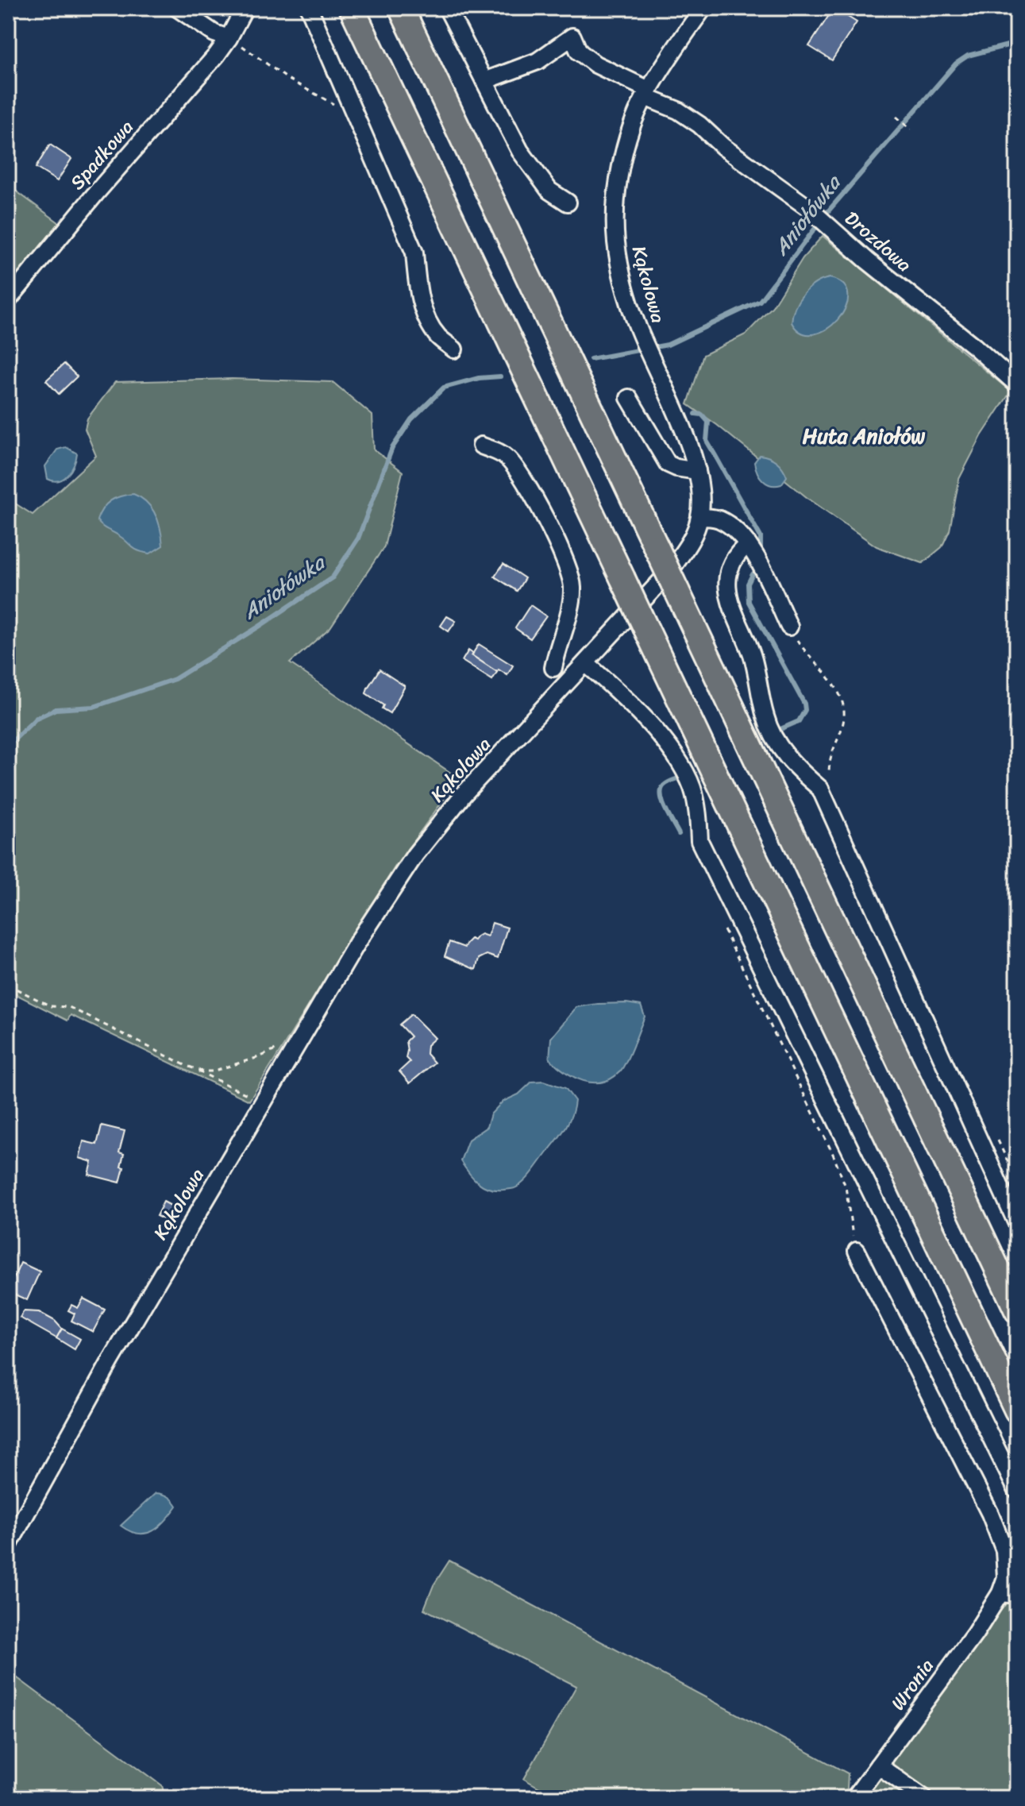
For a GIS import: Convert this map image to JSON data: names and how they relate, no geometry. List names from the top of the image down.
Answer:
{
  "streets": {
    "street": [
      "Spadkowa",
      "Drozdowa",
      "Kąkolowa",
      "Wronia"
    ]
  },
  "crossings": [
    ["Drozdowa", "Kąkolowa"]
  ],
  "districts": ["Huta Aniołów"],
  "water": ["Aniołówka"]
}
